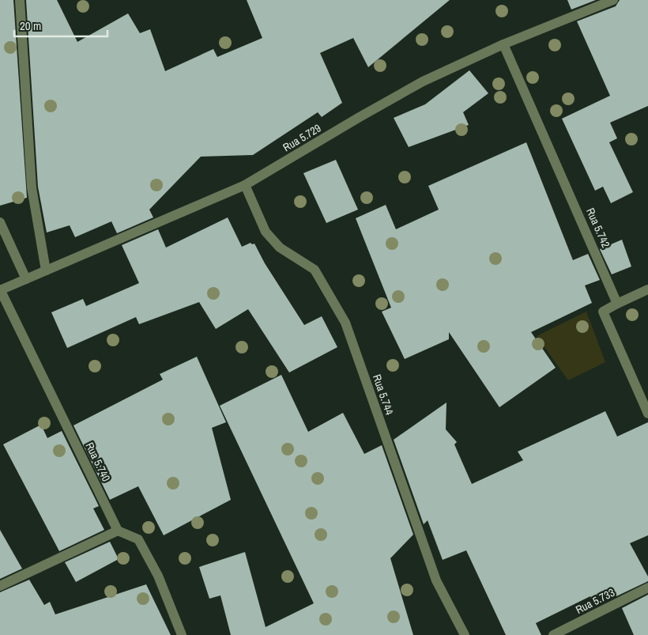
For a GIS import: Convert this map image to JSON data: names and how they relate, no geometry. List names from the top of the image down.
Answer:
{
  "streets": {
    "street": [
      "Rua 5.729",
      "Rua 5.742",
      "Rua 5.744",
      "Rua 5.740",
      "Rua 5.733"
    ]
  },
  "crossings": [
    ["Rua 5.729", "Rua 5.742"],
    ["Rua 5.729", "Rua 5.744"],
    ["Rua 5.729", "Rua 5.740"]
  ],
  "scale_bar": "20 m"
}
